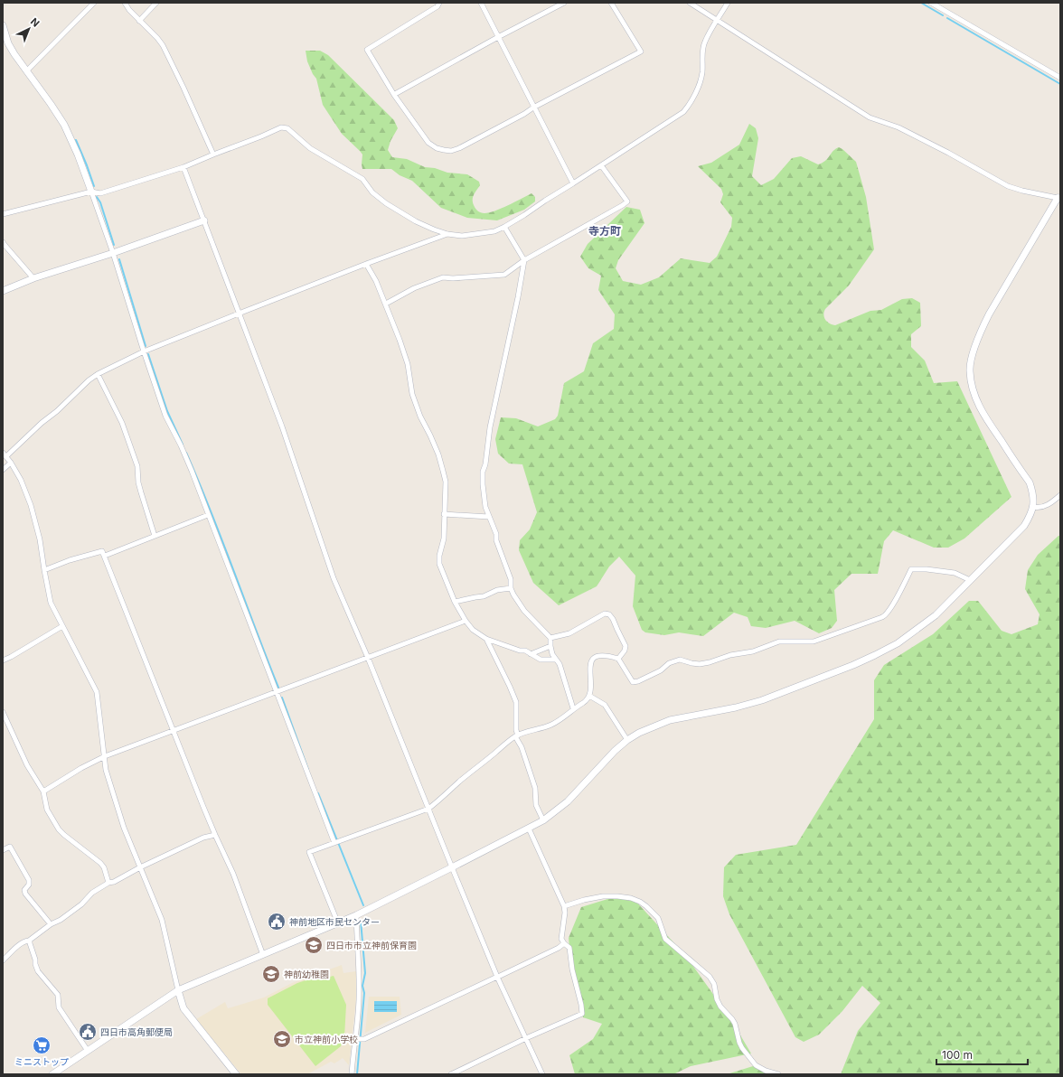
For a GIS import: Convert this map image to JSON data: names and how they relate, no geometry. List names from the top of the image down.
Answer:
{
  "districts": ["寺方町"],
  "places": {
    "public building": ["神前地区市民センター", "四日市高角郵便局"],
    "school or university": ["四日市市立神前保育園", "神前幼稚園", "市立神前小学校"],
    "supermarket": ["ミニストップ"]
  },
  "scale_bar": "100 m",
  "north": "top right"
}
